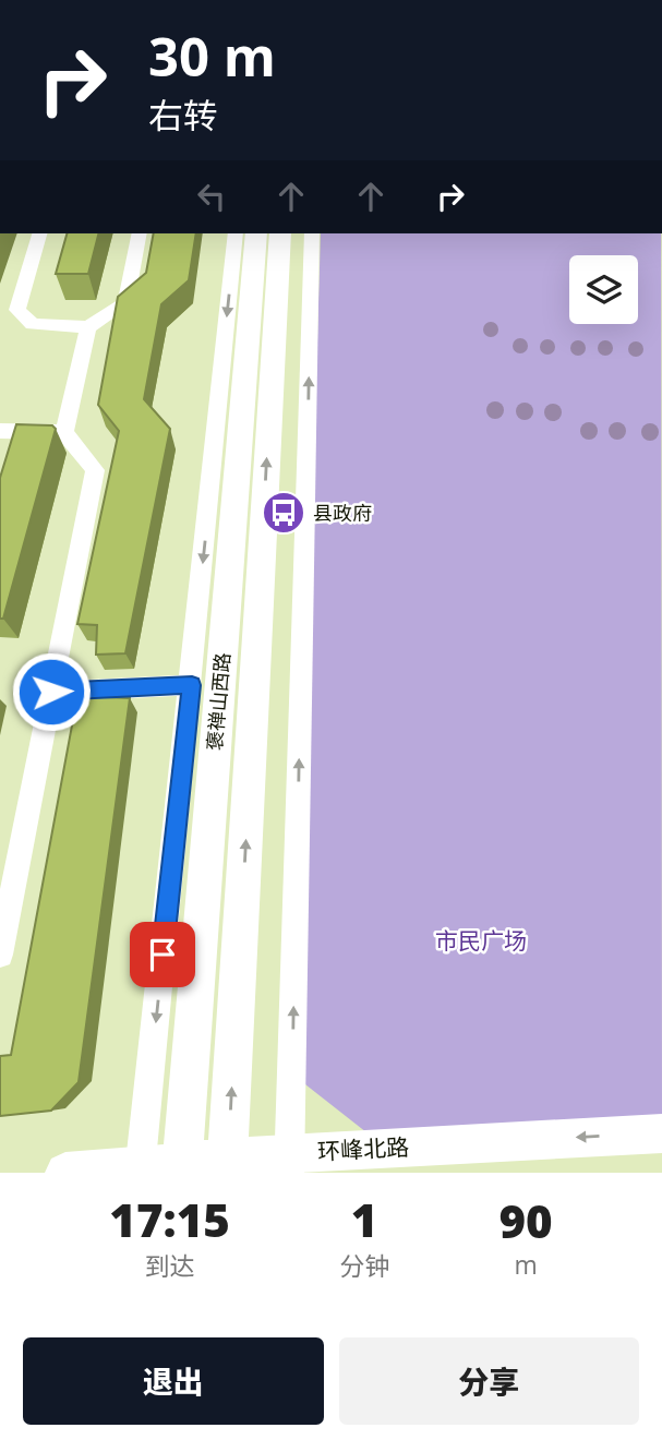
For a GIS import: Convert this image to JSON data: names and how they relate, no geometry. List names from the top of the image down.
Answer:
{
  "streets": {
    "main road": ["褒禅山西路", "环峰北路"]
  },
  "crossings": [
    ["褒禅山西路", "环峰北路"]
  ],
  "one_way": ["环峰北路"],
  "parks": ["市民广场"],
  "places": {
    "bus stop": ["县政府"]
  },
  "page": {
    "turn": ["30 m", "右转"],
    "eta": [
      "17:15",
      "到达",
      "1",
      "分钟",
      "90",
      "m"
    ],
    "buttons": ["退出", "分享"]
  }
}
